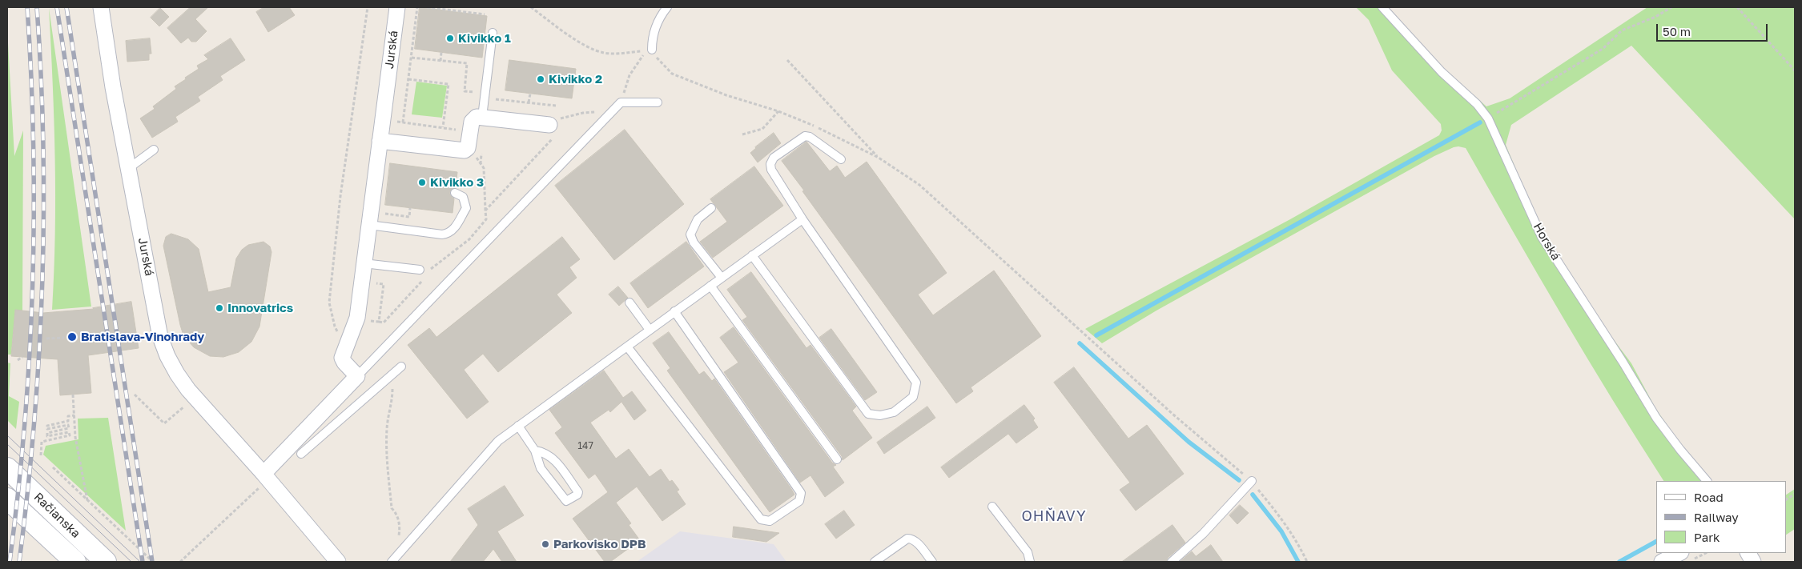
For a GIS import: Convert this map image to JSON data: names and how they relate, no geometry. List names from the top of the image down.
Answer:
{
  "streets": {
    "main road": ["Račianska"],
    "street": ["Jurská"],
    "lane": ["Horská"]
  },
  "districts": ["OHŇAVY"],
  "places": [
    "Kivikko 1",
    "Kivikko 2",
    "Kivikko 3",
    "Innovatrics",
    "Bratislava-Vinohrady",
    "Parkovisko DPB"
  ],
  "house_numbers": ["147"],
  "legend": ["Road", "Railway", "Park"],
  "scale_bar": "50 m"
}
